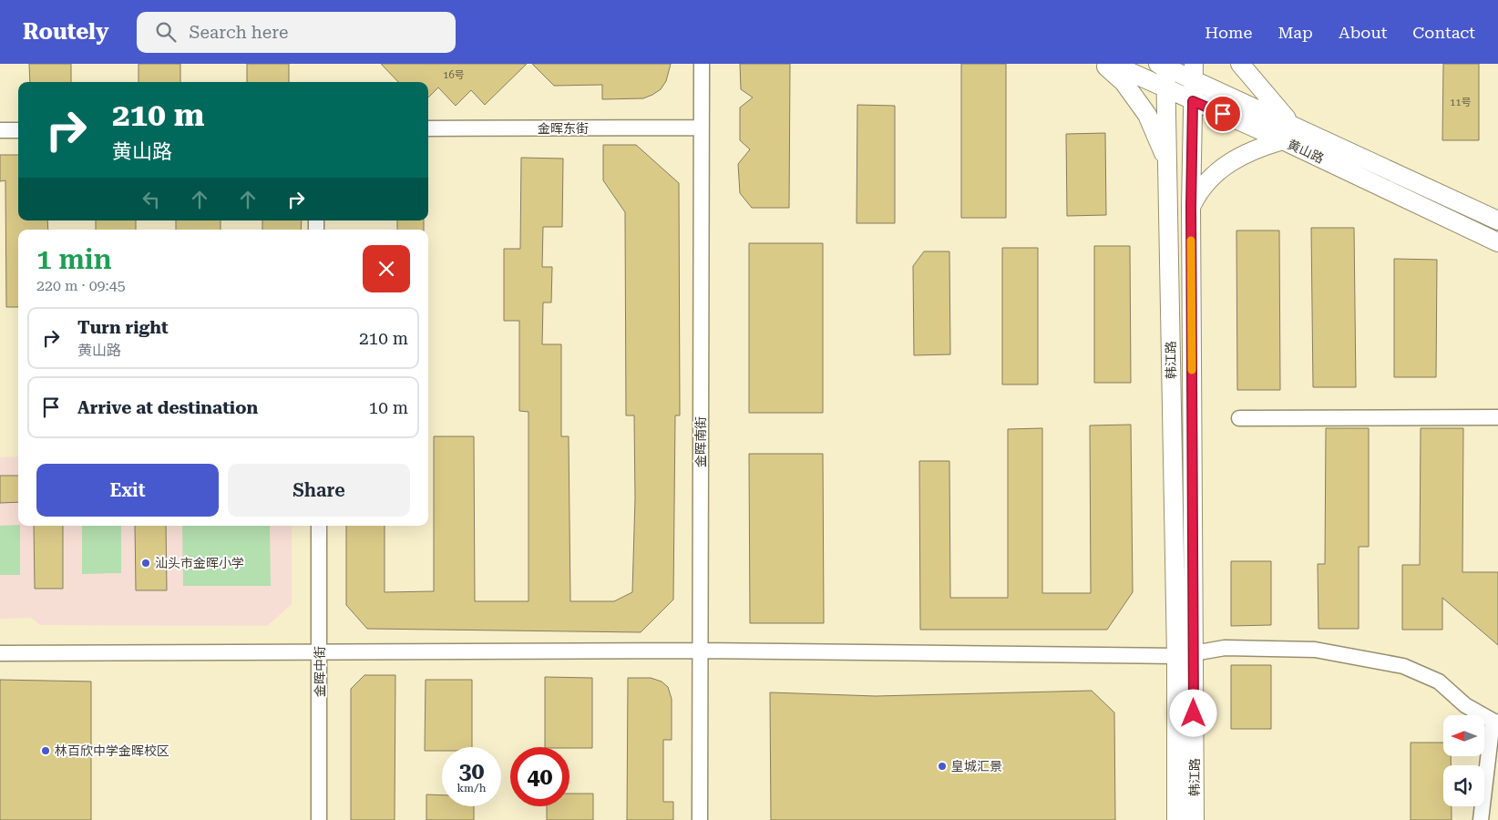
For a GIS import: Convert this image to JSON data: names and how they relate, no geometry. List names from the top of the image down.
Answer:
{
  "streets": {
    "street": [
      "金晖东街",
      "黄山路",
      "韩江路",
      "金晖南街",
      "金晖中街"
    ]
  },
  "crossings": [
    ["金晖东街", "金晖南街"],
    ["黄山路", "韩江路"]
  ],
  "places": ["汕头市金晖小学", "林百欣中学金晖校区", "皇城汇景"],
  "house_numbers": ["16号", "11号"],
  "north": "left",
  "page": {
    "header": "Routely",
    "search": "Search here",
    "nav": [
      "Home",
      "Map",
      "About",
      "Contact"
    ],
    "turn": ["210 m", "黄山路"],
    "heading": ["1 min", "220 m · 09:45"],
    "list": [
      {
        "name": "Turn right",
        "note": "黄山路",
        "value": "210 m"
      },
      {
        "name": "Arrive at destination",
        "value": "10 m"
      }
    ],
    "buttons": ["Exit", "Share"],
    "speed": "30 km/h",
    "limit": "40"
  }
}
